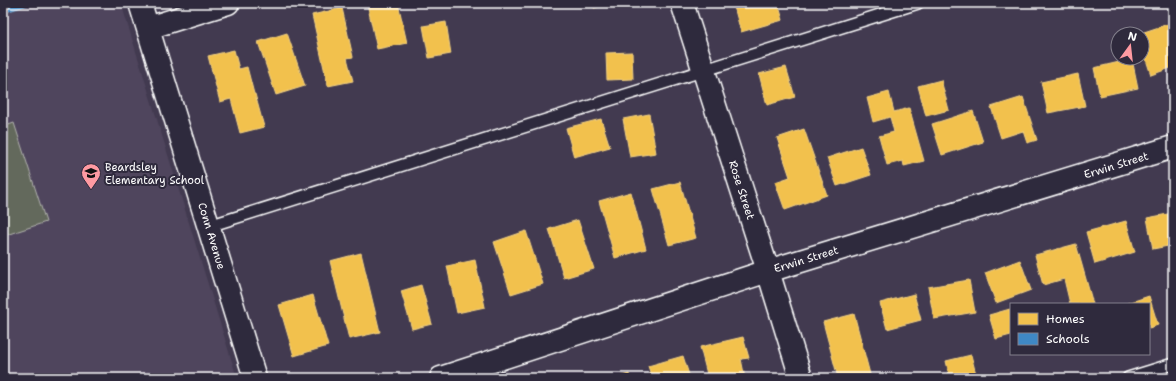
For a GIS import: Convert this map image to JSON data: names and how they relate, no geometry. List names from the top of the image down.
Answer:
{
  "streets": {
    "street": ["Erwin Street", "Rose Street", "Conn Avenue"]
  },
  "crossings": [
    ["Erwin Street", "Rose Street"]
  ],
  "places": {
    "school or university": ["Beardsley Elementary School"]
  },
  "legend": ["Homes", "Schools"],
  "north": "top"
}
